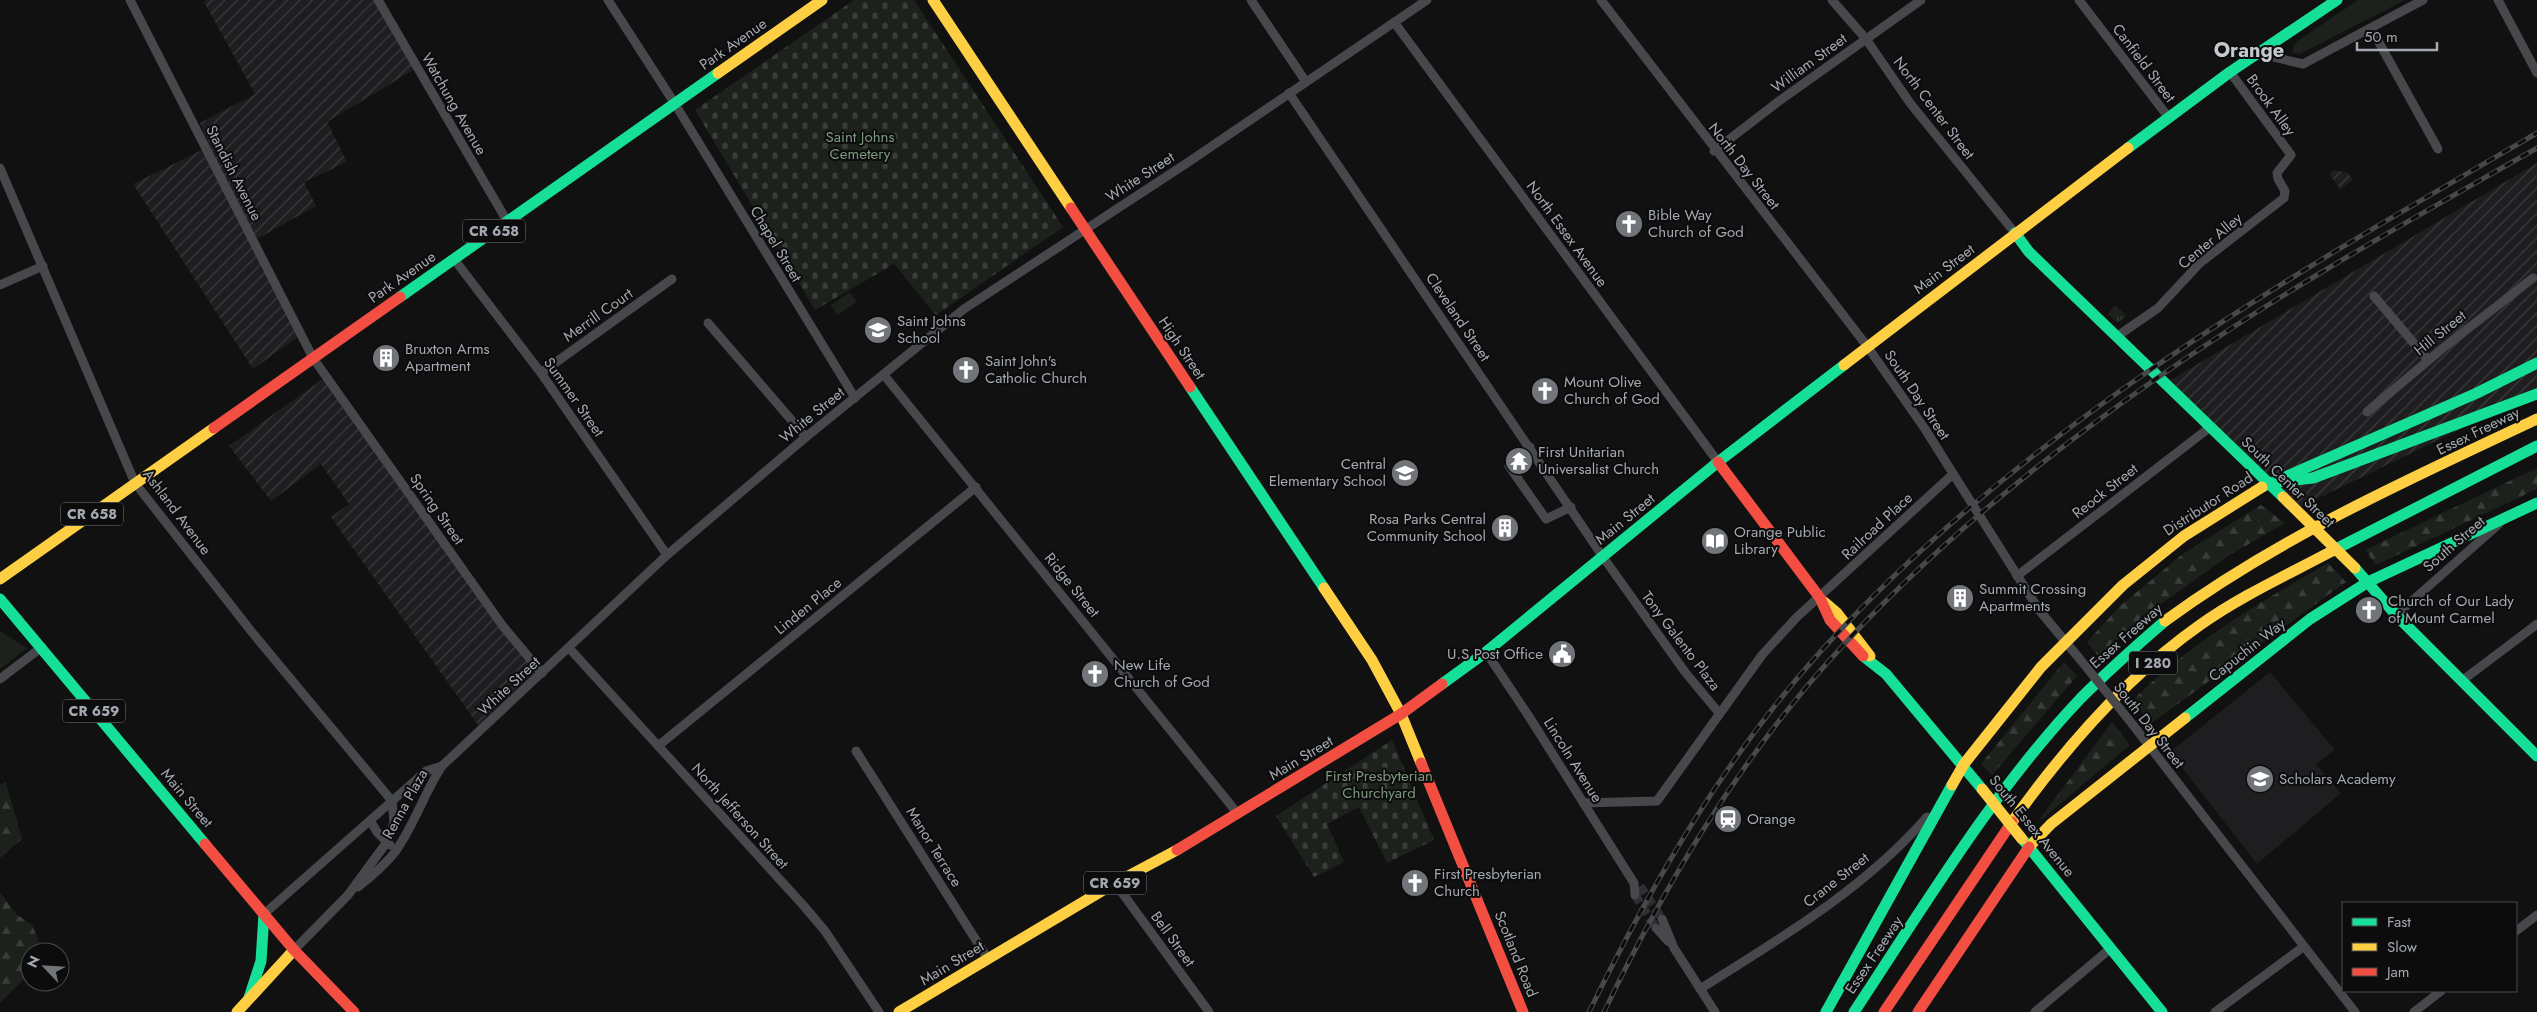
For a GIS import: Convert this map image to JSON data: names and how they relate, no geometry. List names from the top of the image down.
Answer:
{
  "streets": {
    "main road": [
      "Park Avenue",
      "CR 658",
      "Main Street",
      "High Street",
      "Essex Freeway",
      "South Center Street",
      "Distributor Road",
      "South Street",
      "Capuchin Way",
      "I 280",
      "CR 659",
      "South Essex Avenue",
      "Crane Street",
      "Scotland Road"
    ],
    "street": [
      "William Street",
      "Canfield Street",
      "Watchung Avenue",
      "Brook Alley",
      "North Center Street",
      "North Day Street",
      "Standish Avenue",
      "White Street",
      "North Essex Avenue",
      "Center Alley",
      "Chapel Street",
      "Merrill Court",
      "Cleveland Street",
      "Hill Street",
      "South Day Street",
      "Summer Street",
      "Reock Street",
      "Spring Street",
      "Ashland Avenue",
      "Railroad Place",
      "Ridge Street",
      "Linden Place",
      "Tony Galento Plaza",
      "Lincoln Avenue",
      "Renna Plaza",
      "North Jefferson Street",
      "Manor Terrace",
      "Bell Street"
    ]
  },
  "crossings": [
    ["Park Avenue", "Watchung Avenue"],
    ["Park Avenue", "Standish Avenue"],
    ["Park Avenue", "Chapel Street"],
    ["Park Avenue", "Summer Street"],
    ["Park Avenue", "Spring Street"],
    ["Park Avenue", "Ashland Avenue"],
    ["William Street", "North Center Street"],
    ["William Street", "North Day Street"],
    ["Canfield Street", "Main Street"],
    ["Brook Alley", "Center Alley"],
    ["Brook Alley", "Main Street"],
    ["North Center Street", "Main Street"],
    ["North Center Street", "South Center Street"],
    ["North Day Street", "Main Street"],
    ["North Day Street", "South Day Street"],
    ["Standish Avenue", "Spring Street"],
    ["White Street", "North Essex Avenue"],
    ["White Street", "Chapel Street"],
    ["White Street", "Main Street"],
    ["White Street", "Cleveland Street"],
    ["White Street", "High Street"],
    ["White Street", "Summer Street"],
    ["White Street", "Spring Street"],
    ["White Street", "Ashland Avenue"],
    ["White Street", "Ridge Street"],
    ["White Street", "Renna Plaza"],
    ["White Street", "North Jefferson Street"],
    ["North Essex Avenue", "Main Street"],
    ["North Essex Avenue", "South Essex Avenue"],
    ["Center Alley", "South Center Street"],
    ["Main Street", "Cleveland Street"],
    ["Main Street", "High Street"],
    ["Main Street", "South Day Street"],
    ["Main Street", "South Center Street"],
    ["Main Street", "Ridge Street"],
    ["Main Street", "Tony Galento Plaza"],
    ["Main Street", "Lincoln Avenue"],
    ["Main Street", "Renna Plaza"],
    ["Main Street", "South Essex Avenue"],
    ["Main Street", "Manor Terrace"],
    ["Main Street", "Bell Street"],
    ["Main Street", "Scotland Road"],
    ["Merrill Court", "Summer Street"],
    ["Cleveland Street", "Tony Galento Plaza"],
    ["High Street", "Scotland Road"],
    ["South Day Street", "Reock Street"],
    ["South Day Street", "Distributor Road"],
    ["South Day Street", "Railroad Place"],
    ["South Day Street", "Capuchin Way"],
    ["South Center Street", "Reock Street"],
    ["South Center Street", "Distributor Road"],
    ["South Center Street", "South Street"],
    ["South Center Street", "Capuchin Way"],
    ["Distributor Road", "South Essex Avenue"],
    ["Distributor Road", "Crane Street"],
    ["Ashland Avenue", "Renna Plaza"],
    ["Railroad Place", "Tony Galento Plaza"],
    ["Railroad Place", "South Essex Avenue"],
    ["South Street", "Capuchin Way"],
    ["Ridge Street", "Linden Place"],
    ["Linden Place", "North Jefferson Street"],
    ["Tony Galento Plaza", "South Essex Avenue"],
    ["Capuchin Way", "South Essex Avenue"],
    ["South Essex Avenue", "Crane Street"]
  ],
  "districts": ["Orange"],
  "parks": ["Saint Johns Cemetery", "First Presbyterian Churchyard"],
  "places": {
    "church": [
      "Bible Way Church of God",
      "Saint John's Catholic Church",
      "Mount Olive Church of God",
      "Church of Our Lady of Mount Carmel",
      "New Life Church of God",
      "First Presbyterian Church"
    ],
    "school or university": ["Saint Johns School", "Central Elementary School", "Scholars Academy"],
    "building": ["Bruxton Arms Apartment", "Rosa Parks Central Community School", "Summit Crossing Apartments"],
    "temple": ["First Unitarian Universalist Church"],
    "library": ["Orange Public Library"],
    "public building": ["U.S Post Office"],
    "station": ["Orange"]
  },
  "legend": ["Fast", "Slow", "Jam"],
  "scale_bar": "50 m",
  "north": "top left"
}
